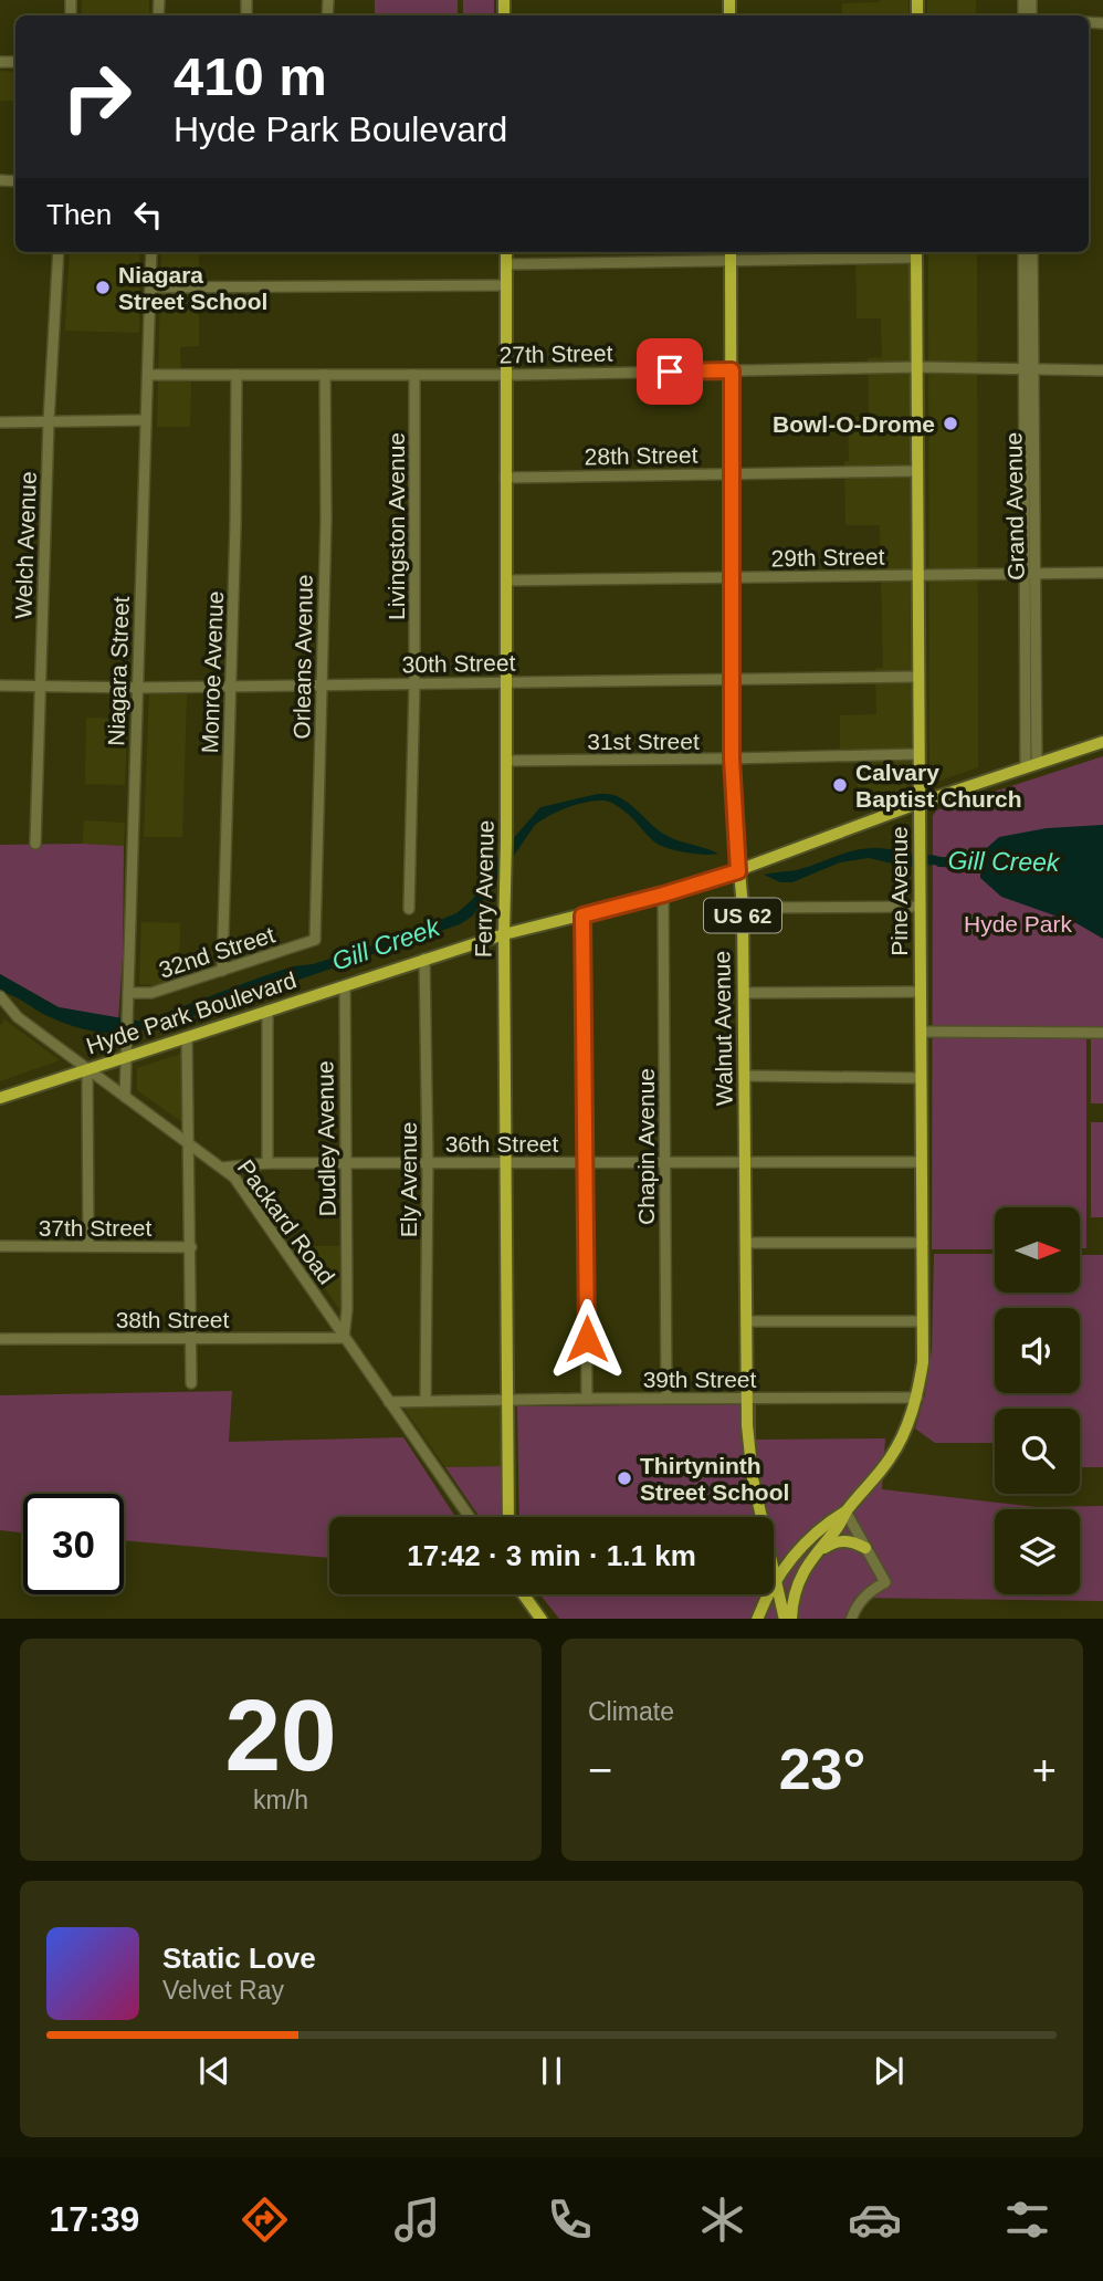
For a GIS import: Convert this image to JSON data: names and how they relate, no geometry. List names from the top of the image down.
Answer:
{
  "streets": {
    "main road": [
      "Ferry Avenue",
      "Pine Avenue",
      "US 62",
      "Hyde Park Boulevard",
      "Walnut Avenue"
    ],
    "street": [
      "27th Street",
      "28th Street",
      "Grand Avenue",
      "Livingston Avenue",
      "Welch Avenue",
      "29th Street",
      "Orleans Avenue",
      "30th Street",
      "Niagara Street",
      "Monroe Avenue",
      "31st Street",
      "32nd Street",
      "Dudley Avenue",
      "36th Street",
      "Chapin Avenue",
      "Ely Avenue",
      "Packard Road",
      "37th Street",
      "38th Street",
      "39th Street"
    ]
  },
  "crossings": [
    ["27th Street", "Grand Avenue"],
    ["27th Street", "Livingston Avenue"],
    ["27th Street", "Orleans Avenue"],
    ["27th Street", "Niagara Street"],
    ["27th Street", "Monroe Avenue"],
    ["27th Street", "Ferry Avenue"],
    ["27th Street", "Pine Avenue"],
    ["27th Street", "Walnut Avenue"],
    ["28th Street", "Ferry Avenue"],
    ["28th Street", "Pine Avenue"],
    ["28th Street", "Walnut Avenue"],
    ["Grand Avenue", "29th Street"],
    ["Grand Avenue", "Hyde Park Boulevard"],
    ["Livingston Avenue", "30th Street"],
    ["Welch Avenue", "30th Street"],
    ["29th Street", "Ferry Avenue"],
    ["29th Street", "Pine Avenue"],
    ["29th Street", "Walnut Avenue"],
    ["Orleans Avenue", "30th Street"],
    ["Orleans Avenue", "32nd Street"],
    ["30th Street", "Niagara Street"],
    ["30th Street", "Monroe Avenue"],
    ["30th Street", "Ferry Avenue"],
    ["30th Street", "Pine Avenue"],
    ["30th Street", "Walnut Avenue"],
    ["Niagara Street", "32nd Street"],
    ["Niagara Street", "Hyde Park Boulevard"],
    ["Niagara Street", "Packard Road"],
    ["Monroe Avenue", "32nd Street"],
    ["31st Street", "Ferry Avenue"],
    ["31st Street", "Pine Avenue"],
    ["31st Street", "Walnut Avenue"],
    ["Ferry Avenue", "Hyde Park Boulevard"],
    ["Ferry Avenue", "36th Street"],
    ["Ferry Avenue", "39th Street"],
    ["Pine Avenue", "Hyde Park Boulevard"],
    ["Pine Avenue", "36th Street"],
    ["Pine Avenue", "39th Street"],
    ["Hyde Park Boulevard", "Walnut Avenue"],
    ["Hyde Park Boulevard", "Dudley Avenue"],
    ["Hyde Park Boulevard", "Chapin Avenue"],
    ["Hyde Park Boulevard", "Ely Avenue"],
    ["Hyde Park Boulevard", "Packard Road"],
    ["Walnut Avenue", "36th Street"],
    ["Walnut Avenue", "39th Street"],
    ["Dudley Avenue", "36th Street"],
    ["Dudley Avenue", "Packard Road"],
    ["Dudley Avenue", "38th Street"],
    ["36th Street", "Chapin Avenue"],
    ["36th Street", "Ely Avenue"],
    ["36th Street", "Packard Road"],
    ["Chapin Avenue", "39th Street"],
    ["Ely Avenue", "39th Street"],
    ["Packard Road", "38th Street"],
    ["Packard Road", "39th Street"]
  ],
  "water": ["Gill Creek"],
  "parks": ["Hyde Park"],
  "places": [
    "Niagara Street School",
    "Bowl-O-Drome",
    "Calvary Baptist Church",
    "Thirtyninth Street School"
  ],
  "north": "right",
  "page": {
    "turn": ["410 m", "Hyde Park Boulevard"],
    "then": "Then",
    "limit": "30",
    "trip": "17:42 · 3 min · 1.1 km",
    "tile": [
      ["20", "km/h"],
      "Climate"
    ],
    "heat": ["−", "23°", "+"],
    "song": ["Static Love", "Velvet Ray"],
    "tabs": "17:39"
  }
}
